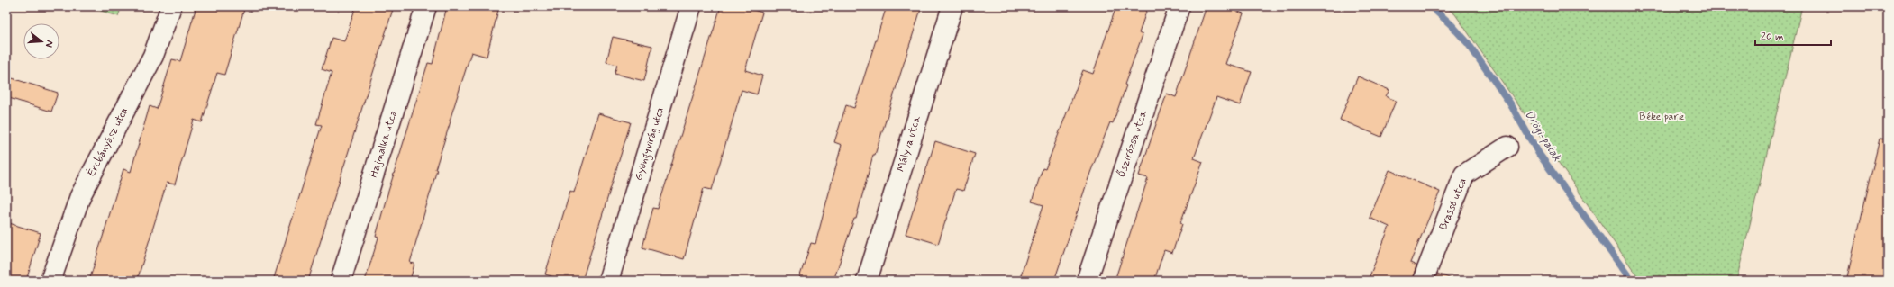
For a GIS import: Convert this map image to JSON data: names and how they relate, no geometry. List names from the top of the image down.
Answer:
{
  "streets": {
    "street": [
      "Ércbányász utca",
      "Hajnalka utca",
      "Gyöngyvirág utca",
      "Mályva utca",
      "Őszirózsa utca",
      "Brassó utca"
    ]
  },
  "water": ["Ürögi-patak"],
  "parks": ["Béke park"],
  "scale_bar": "20 m",
  "north": "right"
}
